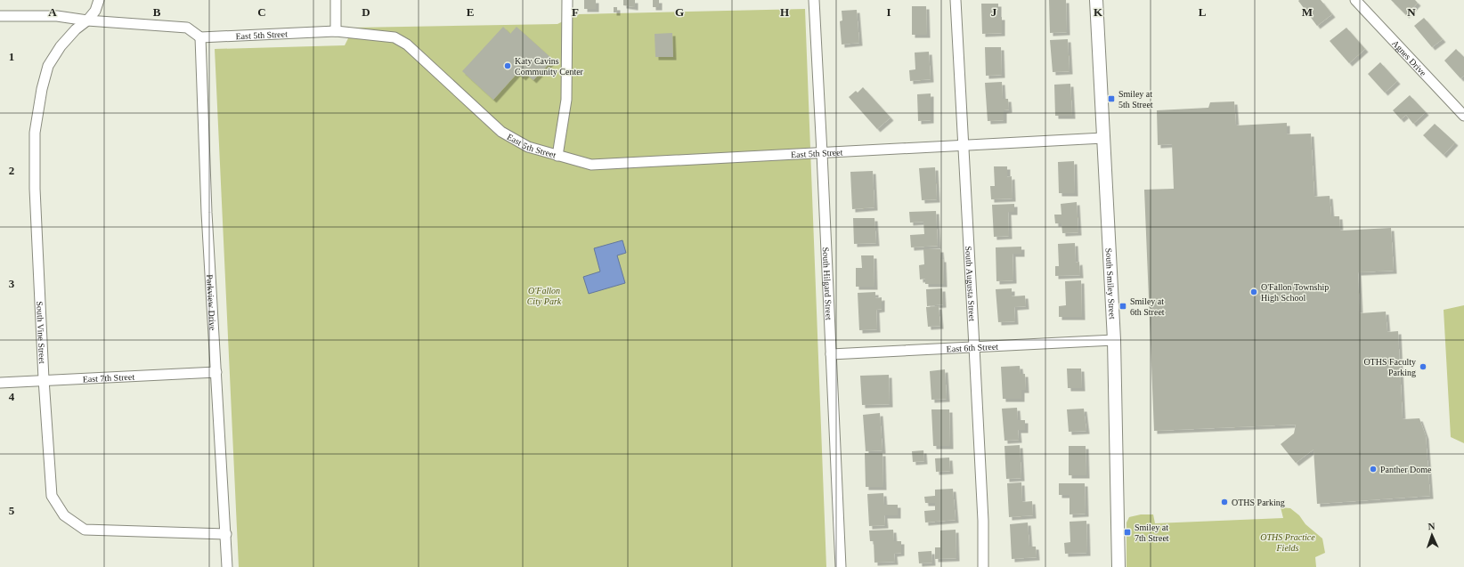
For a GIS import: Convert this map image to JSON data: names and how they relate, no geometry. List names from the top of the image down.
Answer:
{
  "streets": {
    "street": [
      "East 5th Street",
      "Agnes Drive",
      "South Hilgard Street",
      "South Augusta Street",
      "South Smiley Street",
      "Parkview Drive",
      "South Vine Street",
      "East 6th Street",
      "East 7th Street"
    ]
  },
  "crossings": [
    ["East 5th Street", "South Hilgard Street"],
    ["East 5th Street", "South Augusta Street"],
    ["East 5th Street", "South Smiley Street"],
    ["East 5th Street", "Parkview Drive"],
    ["South Hilgard Street", "East 6th Street"],
    ["South Augusta Street", "East 6th Street"],
    ["South Smiley Street", "East 6th Street"],
    ["Parkview Drive", "South Vine Street"],
    ["Parkview Drive", "East 7th Street"],
    ["South Vine Street", "East 7th Street"]
  ],
  "parks": ["O'Fallon City Park", "OTHS Practice Fields"],
  "places": {
    "other": [
      "Katy Cavins Community Center",
      "O'Fallon Township High School",
      "OTHS Faculty Parking",
      "Panther Dome",
      "OTHS Parking"
    ],
    "transit": ["Smiley at 5th Street", "Smiley at 6th Street", "Smiley at 7th Street"]
  },
  "north": "top",
  "grid": {
    "columns": [
      "A",
      "B",
      "C",
      "D",
      "E",
      "F",
      "G",
      "H",
      "I",
      "J",
      "K",
      "L",
      "M",
      "N"
    ],
    "rows": [
      "1",
      "2",
      "3",
      "4",
      "5"
    ]
  }
}
